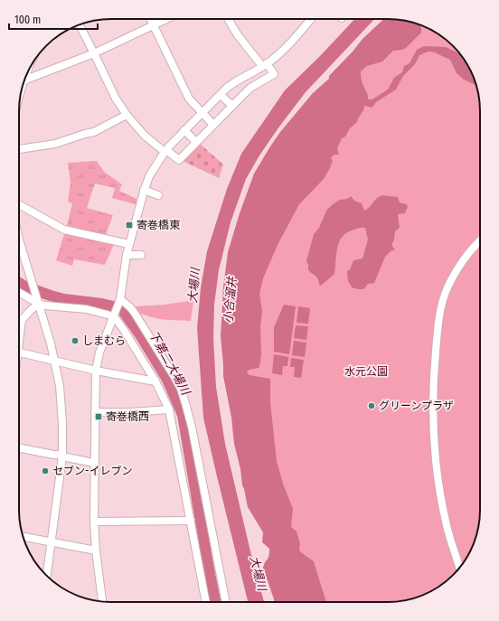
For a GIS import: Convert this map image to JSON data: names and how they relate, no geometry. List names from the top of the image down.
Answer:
{
  "water": ["大場川", "小合溜井", "下第二大場川"],
  "parks": ["水元公園"],
  "places": {
    "transit": ["寄巻橋東", "寄巻橋西"],
    "other": ["しまむら", "グリーンプラザ", "セブン-イレブン"]
  },
  "scale_bar": "100 m"
}
